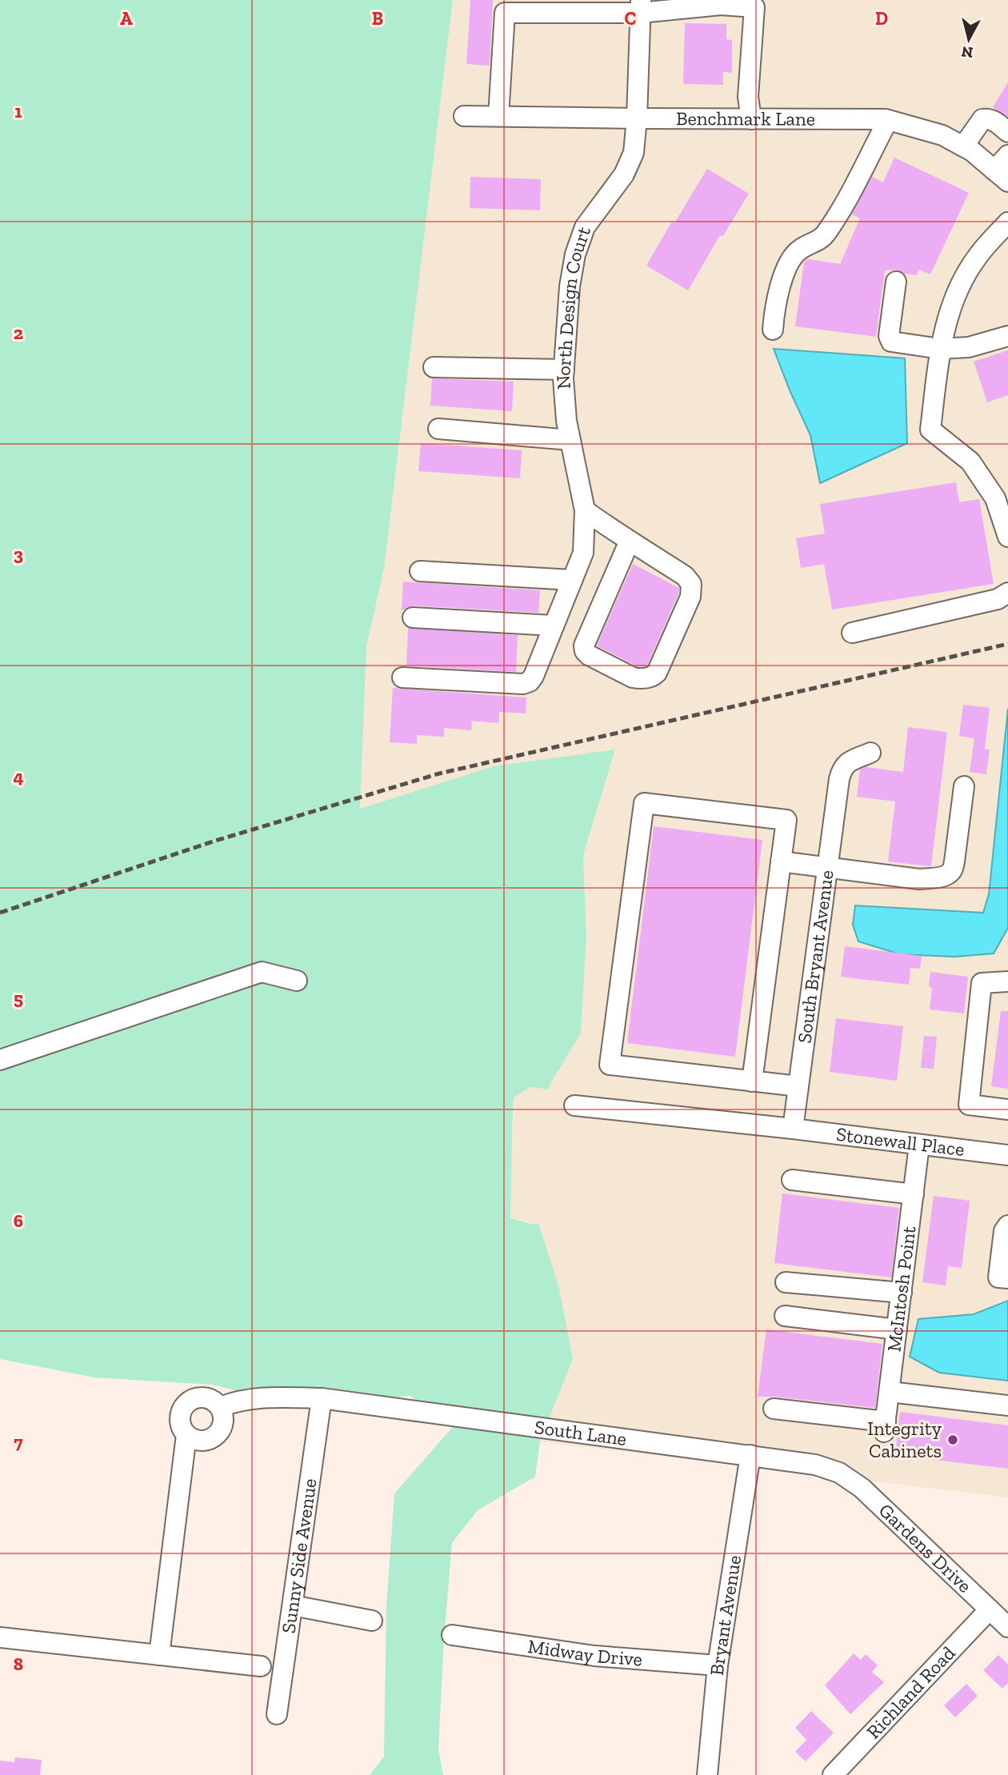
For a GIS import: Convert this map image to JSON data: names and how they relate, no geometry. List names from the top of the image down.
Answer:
{
  "streets": {
    "street": [
      "Benchmark Lane",
      "North Design Court",
      "South Bryant Avenue",
      "Stonewall Place",
      "McIntosh Point",
      "South Lane",
      "Gardens Drive",
      "Sunny Side Avenue",
      "Bryant Avenue",
      "Midway Drive",
      "Richland Road"
    ]
  },
  "crossings": [
    ["Benchmark Lane", "North Design Court"],
    ["South Bryant Avenue", "Stonewall Place"],
    ["Stonewall Place", "McIntosh Point"],
    ["South Lane", "Gardens Drive"],
    ["South Lane", "Sunny Side Avenue"],
    ["South Lane", "Bryant Avenue"],
    ["Gardens Drive", "Richland Road"],
    ["Bryant Avenue", "Midway Drive"]
  ],
  "places": ["Integrity Cabinets"],
  "north": "bottom",
  "grid": {
    "columns": [
      "A",
      "B",
      "C",
      "D"
    ],
    "rows": [
      "1",
      "2",
      "3",
      "4",
      "5",
      "6",
      "7",
      "8"
    ]
  }
}
